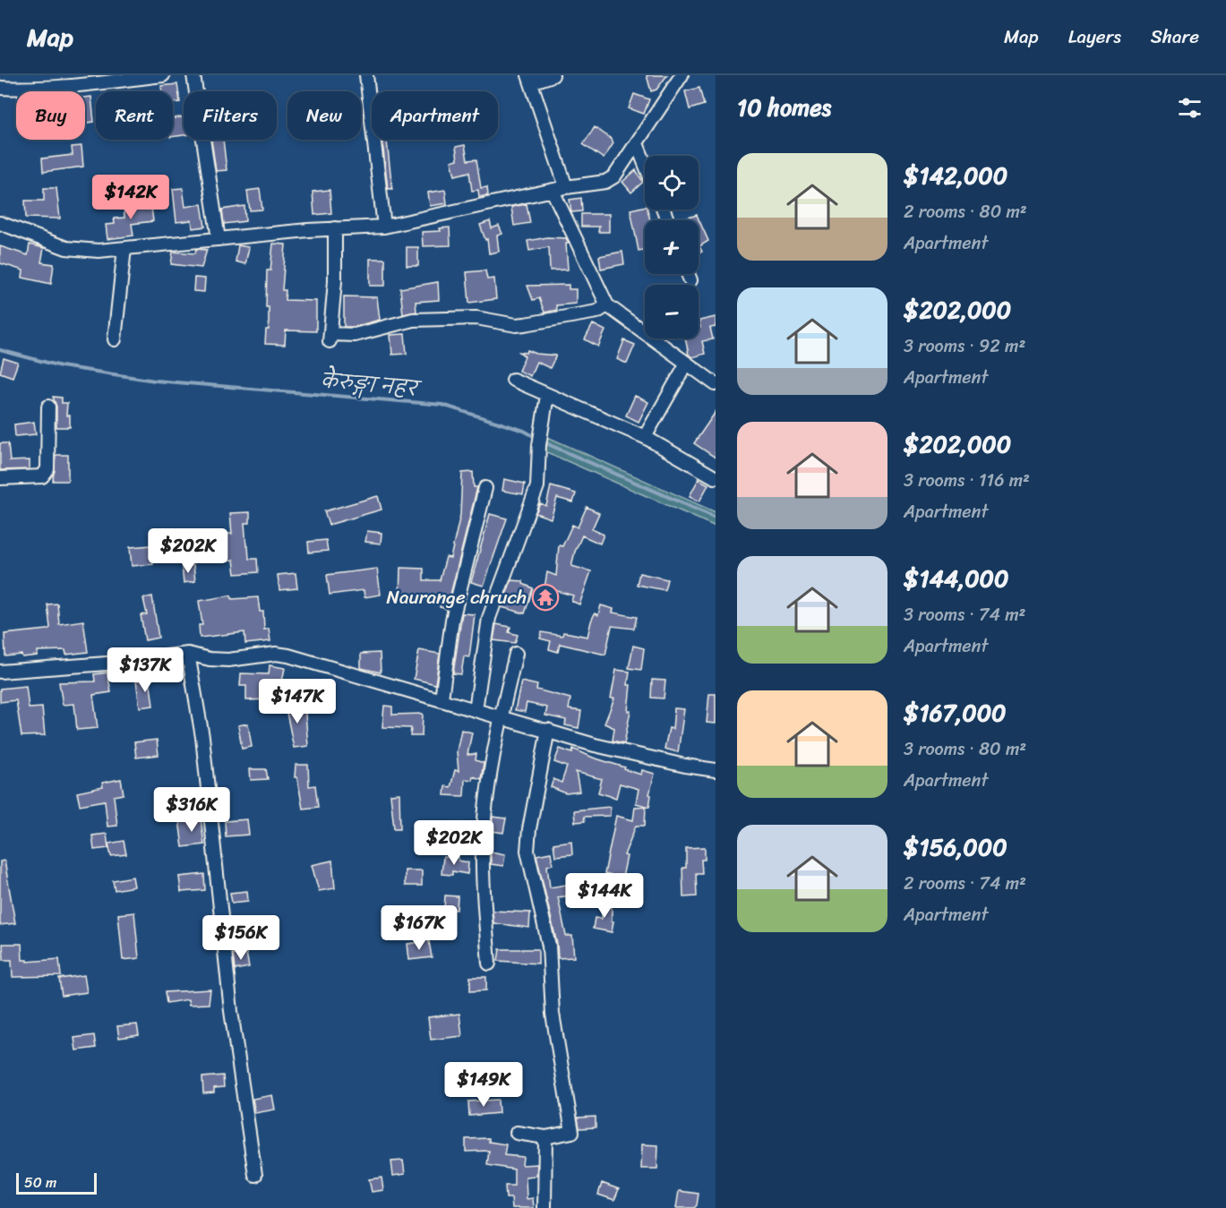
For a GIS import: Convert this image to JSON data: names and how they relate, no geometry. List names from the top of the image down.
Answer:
{
  "water": ["केेरुङ्गा नहर"],
  "places": {
    "temple": ["Naurange chruch"]
  },
  "scale_bar": "50 m",
  "page": {
    "header": "Map",
    "nav": ["Map", "Layers", "Share"],
    "heading": "10 homes",
    "chip": [
      "Buy",
      "Rent",
      "Filters",
      "New",
      "Apartment"
    ],
    "list": [
      {
        "name": "$142,000",
        "note": "2 rooms · 80 m² · Apartment"
      },
      {
        "name": "$202,000",
        "note": "3 rooms · 92 m² · Apartment"
      },
      {
        "name": "$202,000",
        "note": "3 rooms · 116 m² · Apartment"
      },
      {
        "name": "$144,000",
        "note": "3 rooms · 74 m² · Apartment"
      },
      {
        "name": "$167,000",
        "note": "3 rooms · 80 m² · Apartment"
      },
      {
        "name": "$156,000",
        "note": "2 rooms · 74 m² · Apartment"
      }
    ],
    "map_buttons": ["+", "−"],
    "price": [
      "$142K",
      "$202K",
      "$137K",
      "$147K",
      "$316K",
      "$202K",
      "$144K",
      "$167K",
      "$156K",
      "$149K"
    ],
    "scale": "50 m"
  }
}
